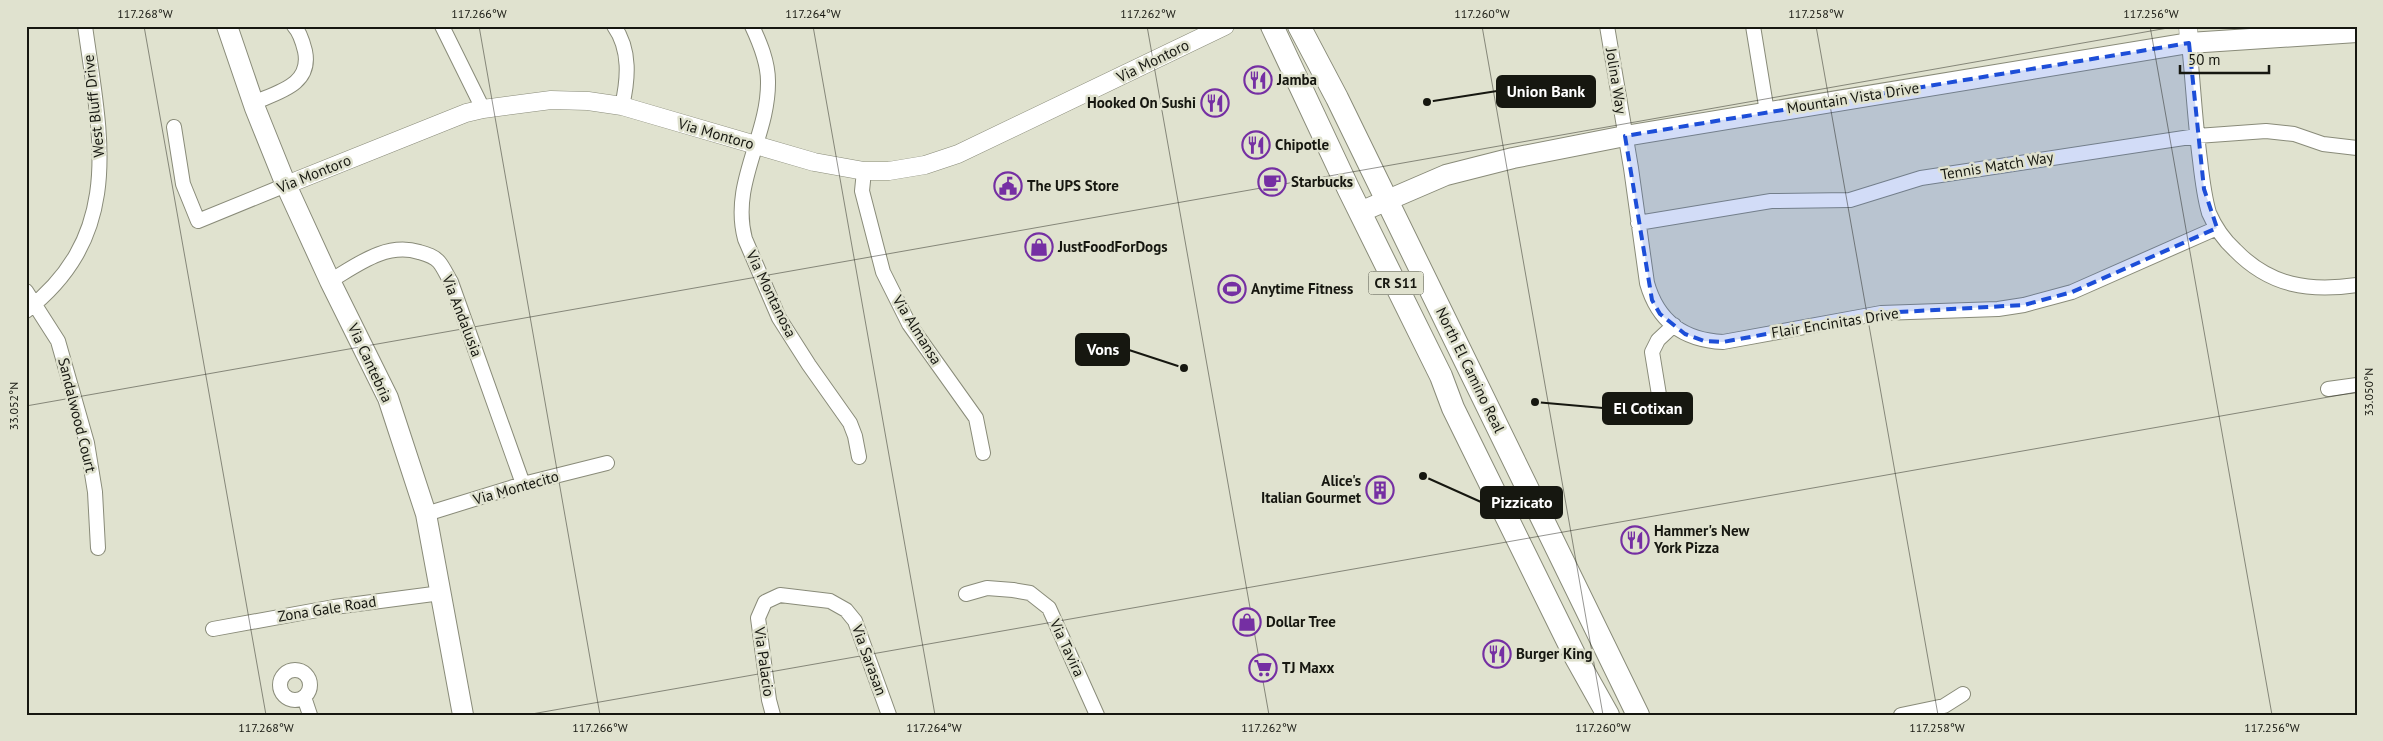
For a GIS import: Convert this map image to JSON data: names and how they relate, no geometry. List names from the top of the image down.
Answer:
{
  "streets": {
    "main road": [
      "Mountain Vista Drive",
      "CR S11",
      "Via Cantebria",
      "North El Camino Real"
    ],
    "street": [
      "Via Montoro",
      "Jolina Way",
      "West Bluff Drive",
      "Tennis Match Way",
      "Via Montanosa",
      "Via Andalusia",
      "Flair Encinitas Drive",
      "Via Almansa",
      "Sandalwood Court",
      "Via Montecito",
      "Zona Gale Road",
      "Via Tavira",
      "Via Sarasan",
      "Via Palacio"
    ]
  },
  "crossings": [
    ["Via Montoro", "Via Montanosa"],
    ["Via Montoro", "Via Almansa"],
    ["Via Montoro", "Via Cantebria"],
    ["Jolina Way", "Mountain Vista Drive"],
    ["Jolina Way", "Flair Encinitas Drive"],
    ["Mountain Vista Drive", "Flair Encinitas Drive"],
    ["Mountain Vista Drive", "North El Camino Real"],
    ["West Bluff Drive", "Sandalwood Court"],
    ["Tennis Match Way", "Flair Encinitas Drive"],
    ["Via Andalusia", "Via Cantebria"],
    ["Via Andalusia", "Via Montecito"],
    ["Via Cantebria", "Via Montecito"],
    ["Via Cantebria", "Zona Gale Road"],
    ["Via Sarasan", "Via Palacio"]
  ],
  "places": {
    "restaurant": [
      "Jamba",
      "Hooked On Sushi",
      "Chipotle",
      "Hammer's New York Pizza",
      "Burger King"
    ],
    "other": [
      "Union Bank",
      "Vons",
      "El Cotixan",
      "Pizzicato"
    ],
    "cafe": ["Starbucks"],
    "public building": ["The UPS Store"],
    "shop": ["JustFoodForDogs", "Dollar Tree"],
    "sports": ["Anytime Fitness"],
    "building": ["Alice's Italian Gourmet"],
    "supermarket": ["TJ Maxx"]
  },
  "scale_bar": "50 m",
  "coordinates": [
    "117.268°W",
    "117.266°W",
    "117.264°W",
    "117.262°W",
    "117.260°W",
    "117.258°W",
    "117.256°W",
    "33.050°N",
    "33.052°N"
  ]
}
